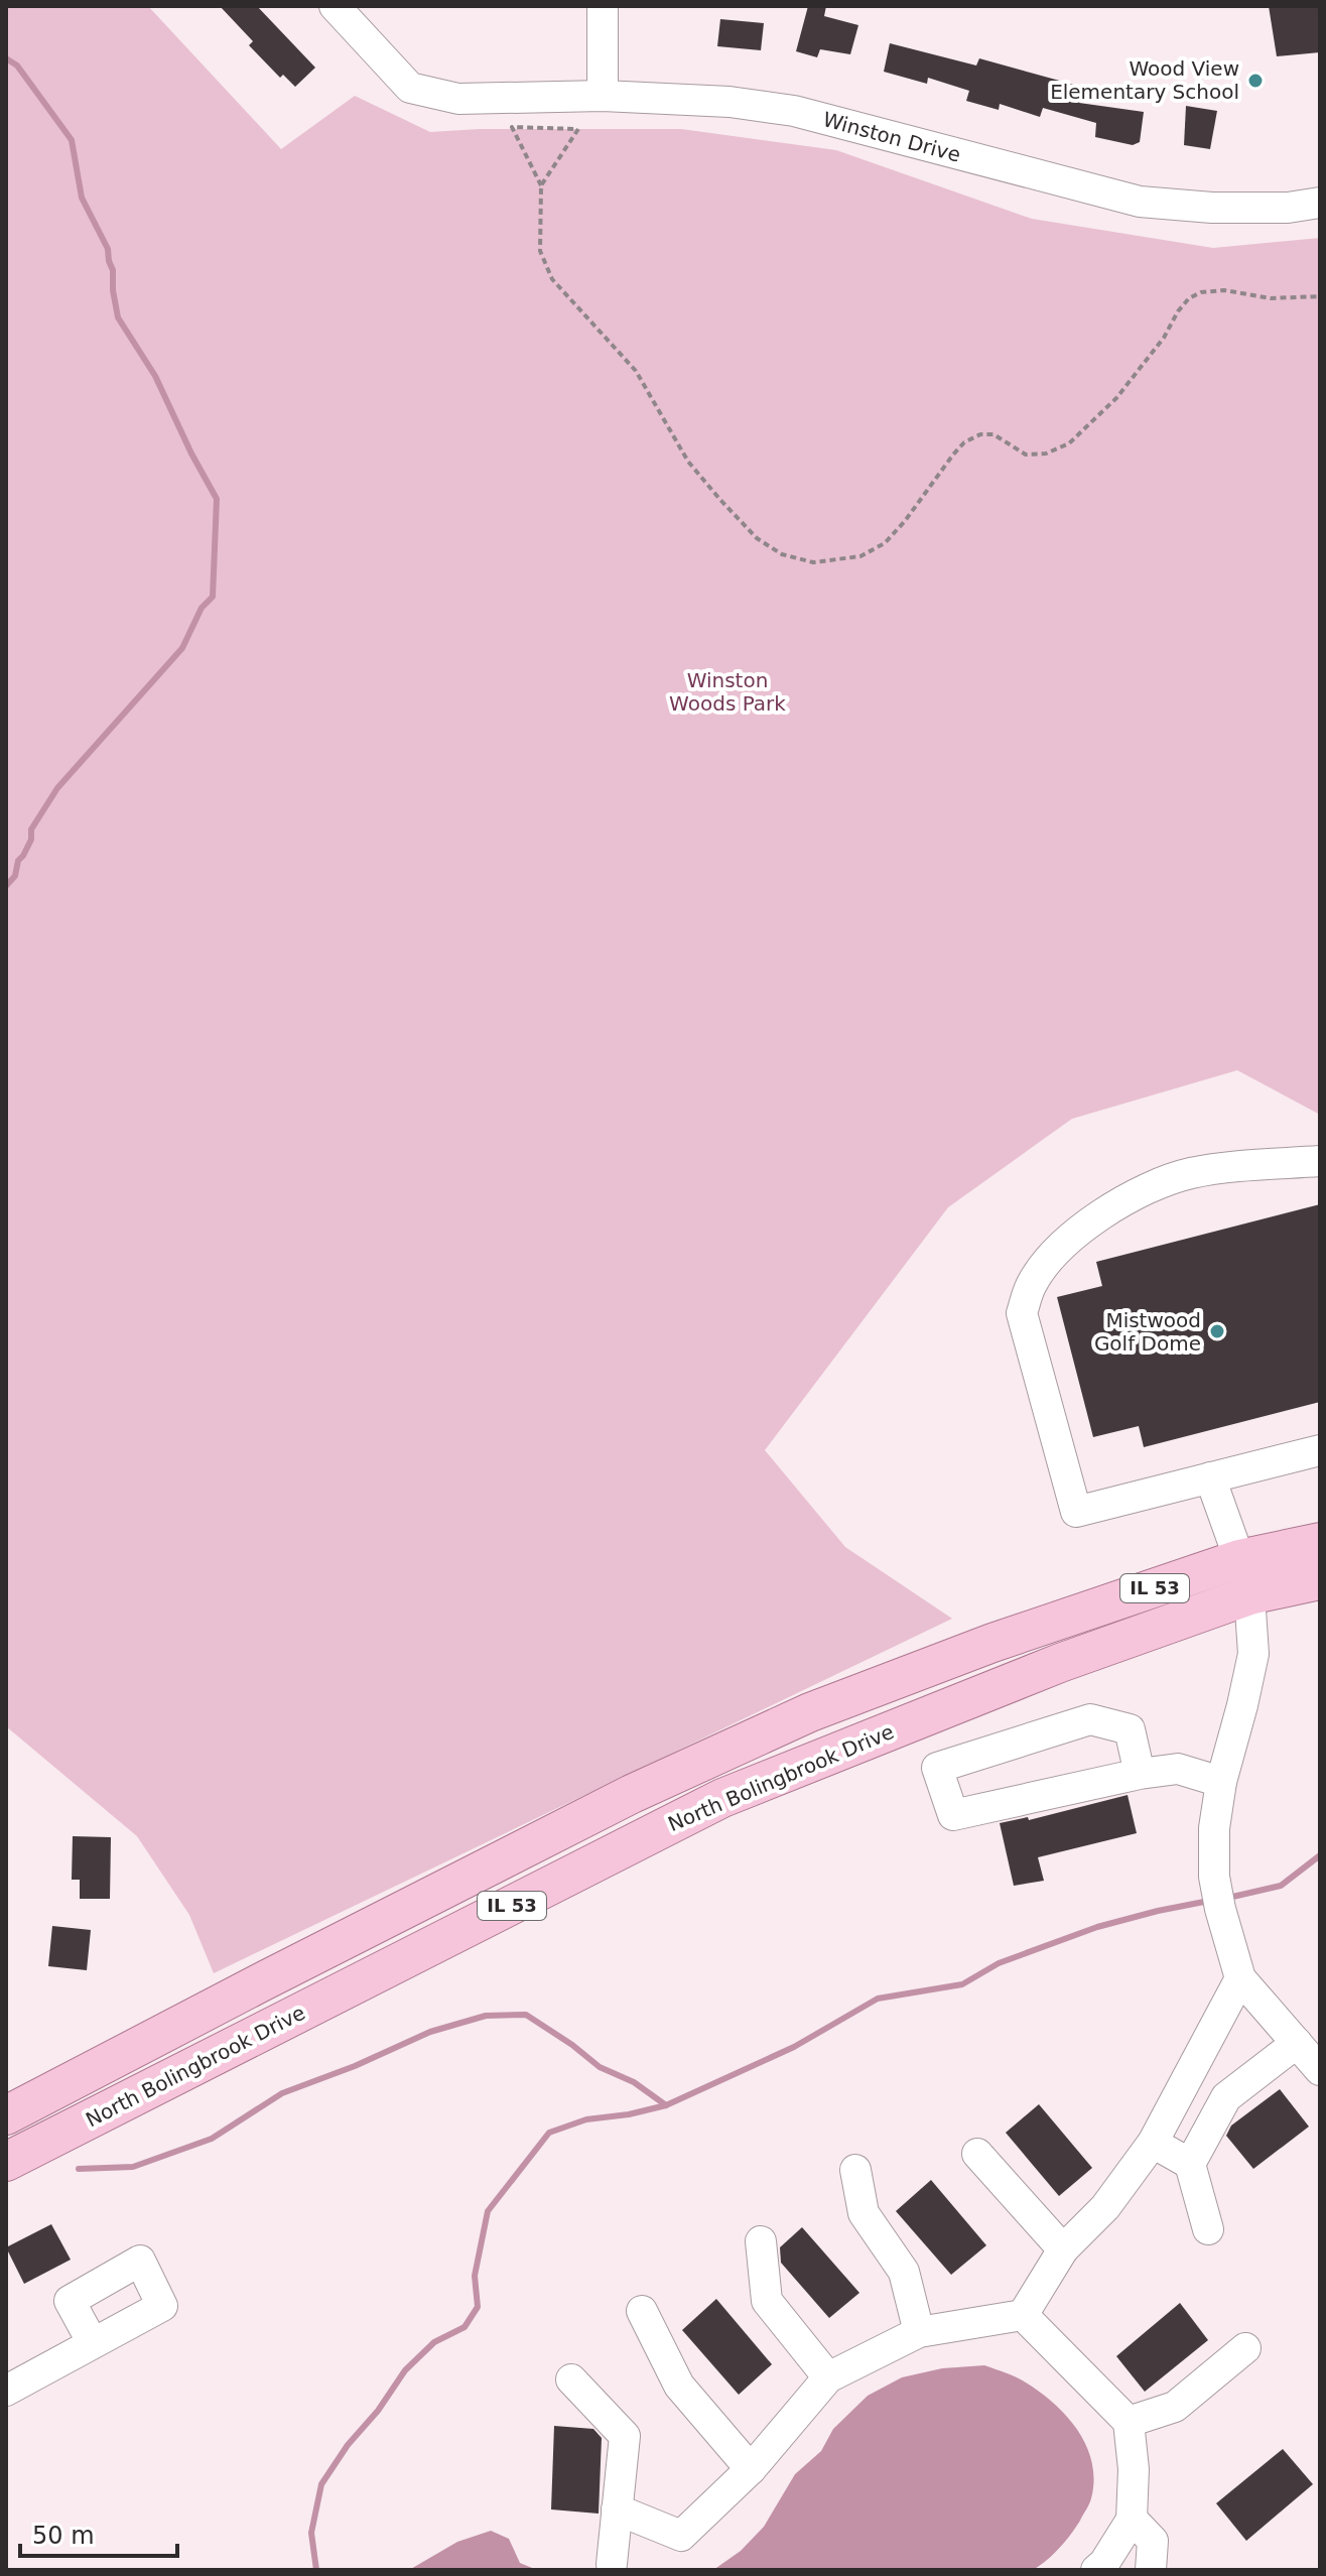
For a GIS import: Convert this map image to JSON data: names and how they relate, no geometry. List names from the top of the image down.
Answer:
{
  "streets": {
    "main road": ["IL 53", "North Bolingbrook Drive"],
    "street": ["Winston Drive"]
  },
  "parks": ["Winston Woods Park"],
  "places": ["Wood View Elementary School", "Mistwood Golf Dome"],
  "scale_bar": "50 m"
}
